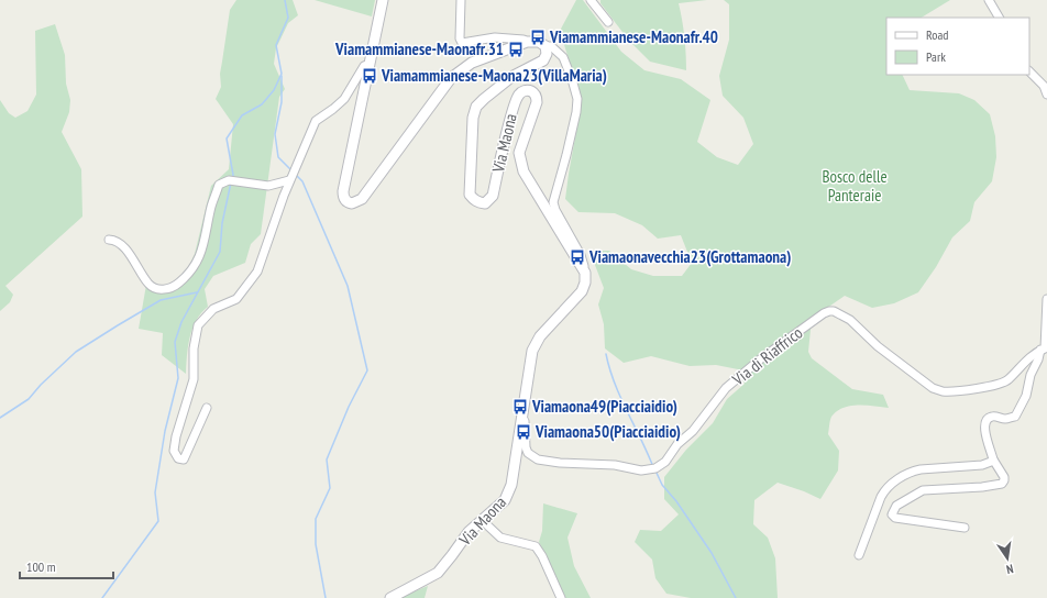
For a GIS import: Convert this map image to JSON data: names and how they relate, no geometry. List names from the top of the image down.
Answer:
{
  "streets": {
    "main road": ["Via Maona"],
    "street": ["Via di Riaffrico"]
  },
  "crossings": [
    ["Via Maona", "Via di Riaffrico"]
  ],
  "parks": ["Bosco delle Panteraie"],
  "places": {
    "bus stop": [
      "Viamammianese-Maonafr.40",
      "Viamammianese-Maonafr.31",
      "Viamammianese-Maona23(VillaMaria)",
      "Viamaonavecchia23(Grottamaona)",
      "Viamaona49(Piacciaidio)",
      "Viamaona50(Piacciaidio)"
    ]
  },
  "legend": ["Road", "Park"],
  "scale_bar": "100 m",
  "north": "bottom"
}
